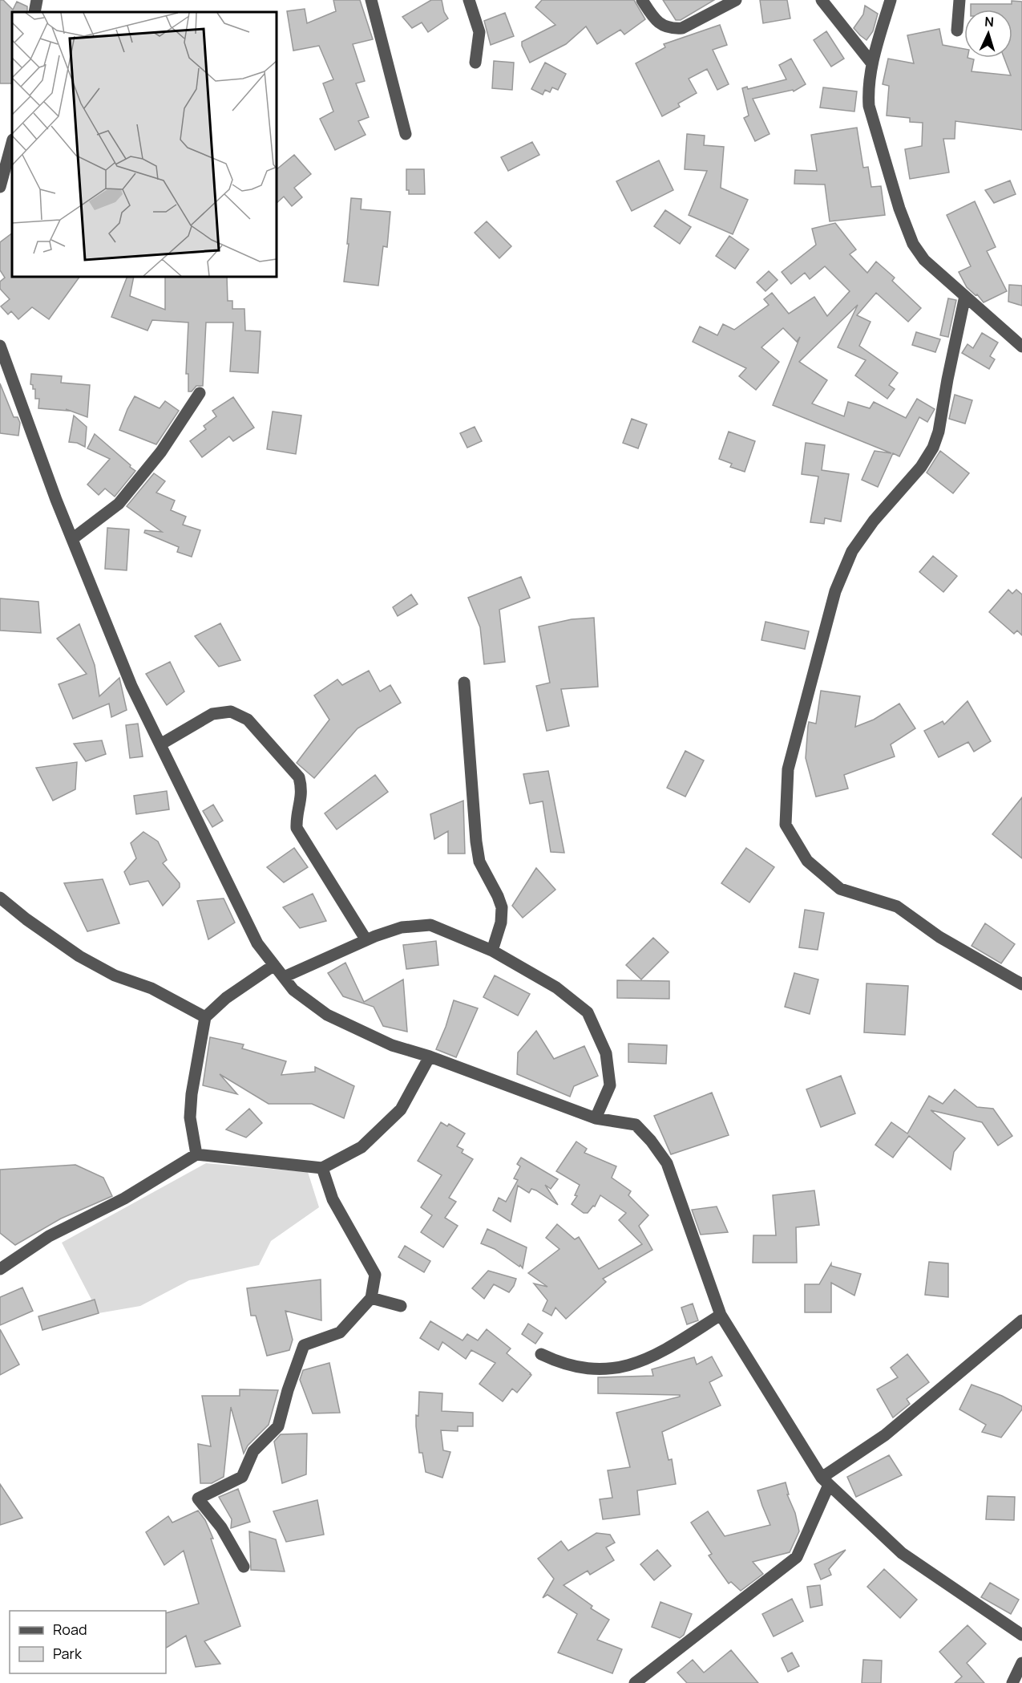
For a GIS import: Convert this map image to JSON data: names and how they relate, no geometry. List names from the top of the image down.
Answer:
{
  "legend": ["Road", "Park"],
  "north": "top"
}
